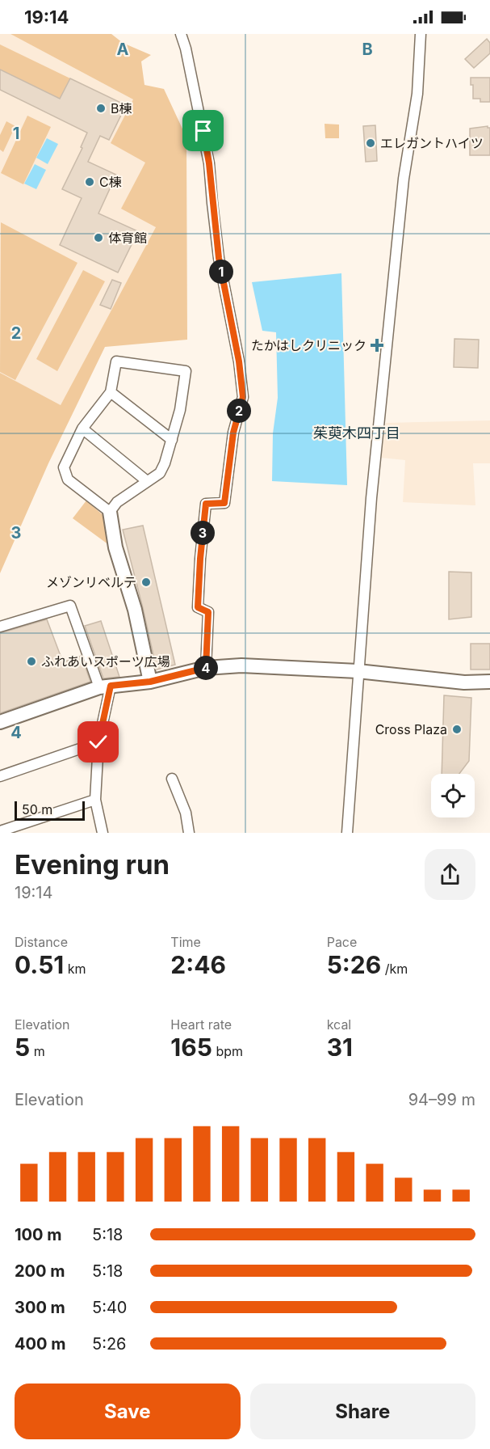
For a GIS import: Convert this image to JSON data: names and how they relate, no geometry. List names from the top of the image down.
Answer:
{
  "districts": ["茱萸木四丁目"],
  "places": {
    "other": [
      "B棟",
      "エレガントハイツ",
      "C棟",
      "体育館",
      "メゾンリベルテ",
      "ふれあいスポーツ広場",
      "Cross Plaza"
    ],
    "health": ["たかはしクリニック"]
  },
  "scale_bar": "50 m",
  "page": {
    "status": "19:14",
    "pins": [
      "1",
      "2",
      "3",
      "4"
    ],
    "scale": "50 m",
    "heading": ["Evening run", "19:14"],
    "stats": [
      ["Distance", "0.51 km"],
      ["Time", "2:46"],
      ["Pace", "5:26 /km"],
      ["Elevation", "5 m"],
      ["Heart rate", "165 bpm"],
      ["kcal", "31"]
    ],
    "chart": ["Elevation", "94–99 m"],
    "list": [
      {
        "name": "100 m",
        "note": "5:18"
      },
      {
        "name": "200 m",
        "note": "5:18"
      },
      {
        "name": "300 m",
        "note": "5:40"
      },
      {
        "name": "400 m",
        "note": "5:26"
      }
    ],
    "buttons": ["Save", "Share"]
  },
  "grid": {
    "columns": ["A", "B"],
    "rows": [
      "1",
      "2",
      "3",
      "4"
    ]
  }
}
